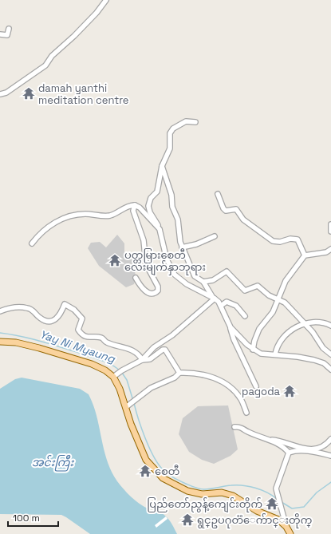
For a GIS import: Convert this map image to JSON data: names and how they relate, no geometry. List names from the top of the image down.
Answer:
{
  "water": ["Yay Ni Myaung", "အင်းကြီး"],
  "places": {
    "temple": [
      "damah yanthi meditation centre",
      "ပတ္တမြား‌စေတီ‌ လေးမျက်နှာဘုရား",
      "pagoda",
      "စေတီ",
      "ပြည်‌‌တော်ညွန့်ကျေင်းတိုက်",
      "ရွင္ဥပဂုတၱေက်ာင္းတိုက္"
    ]
  },
  "scale_bar": "100 m"
}
